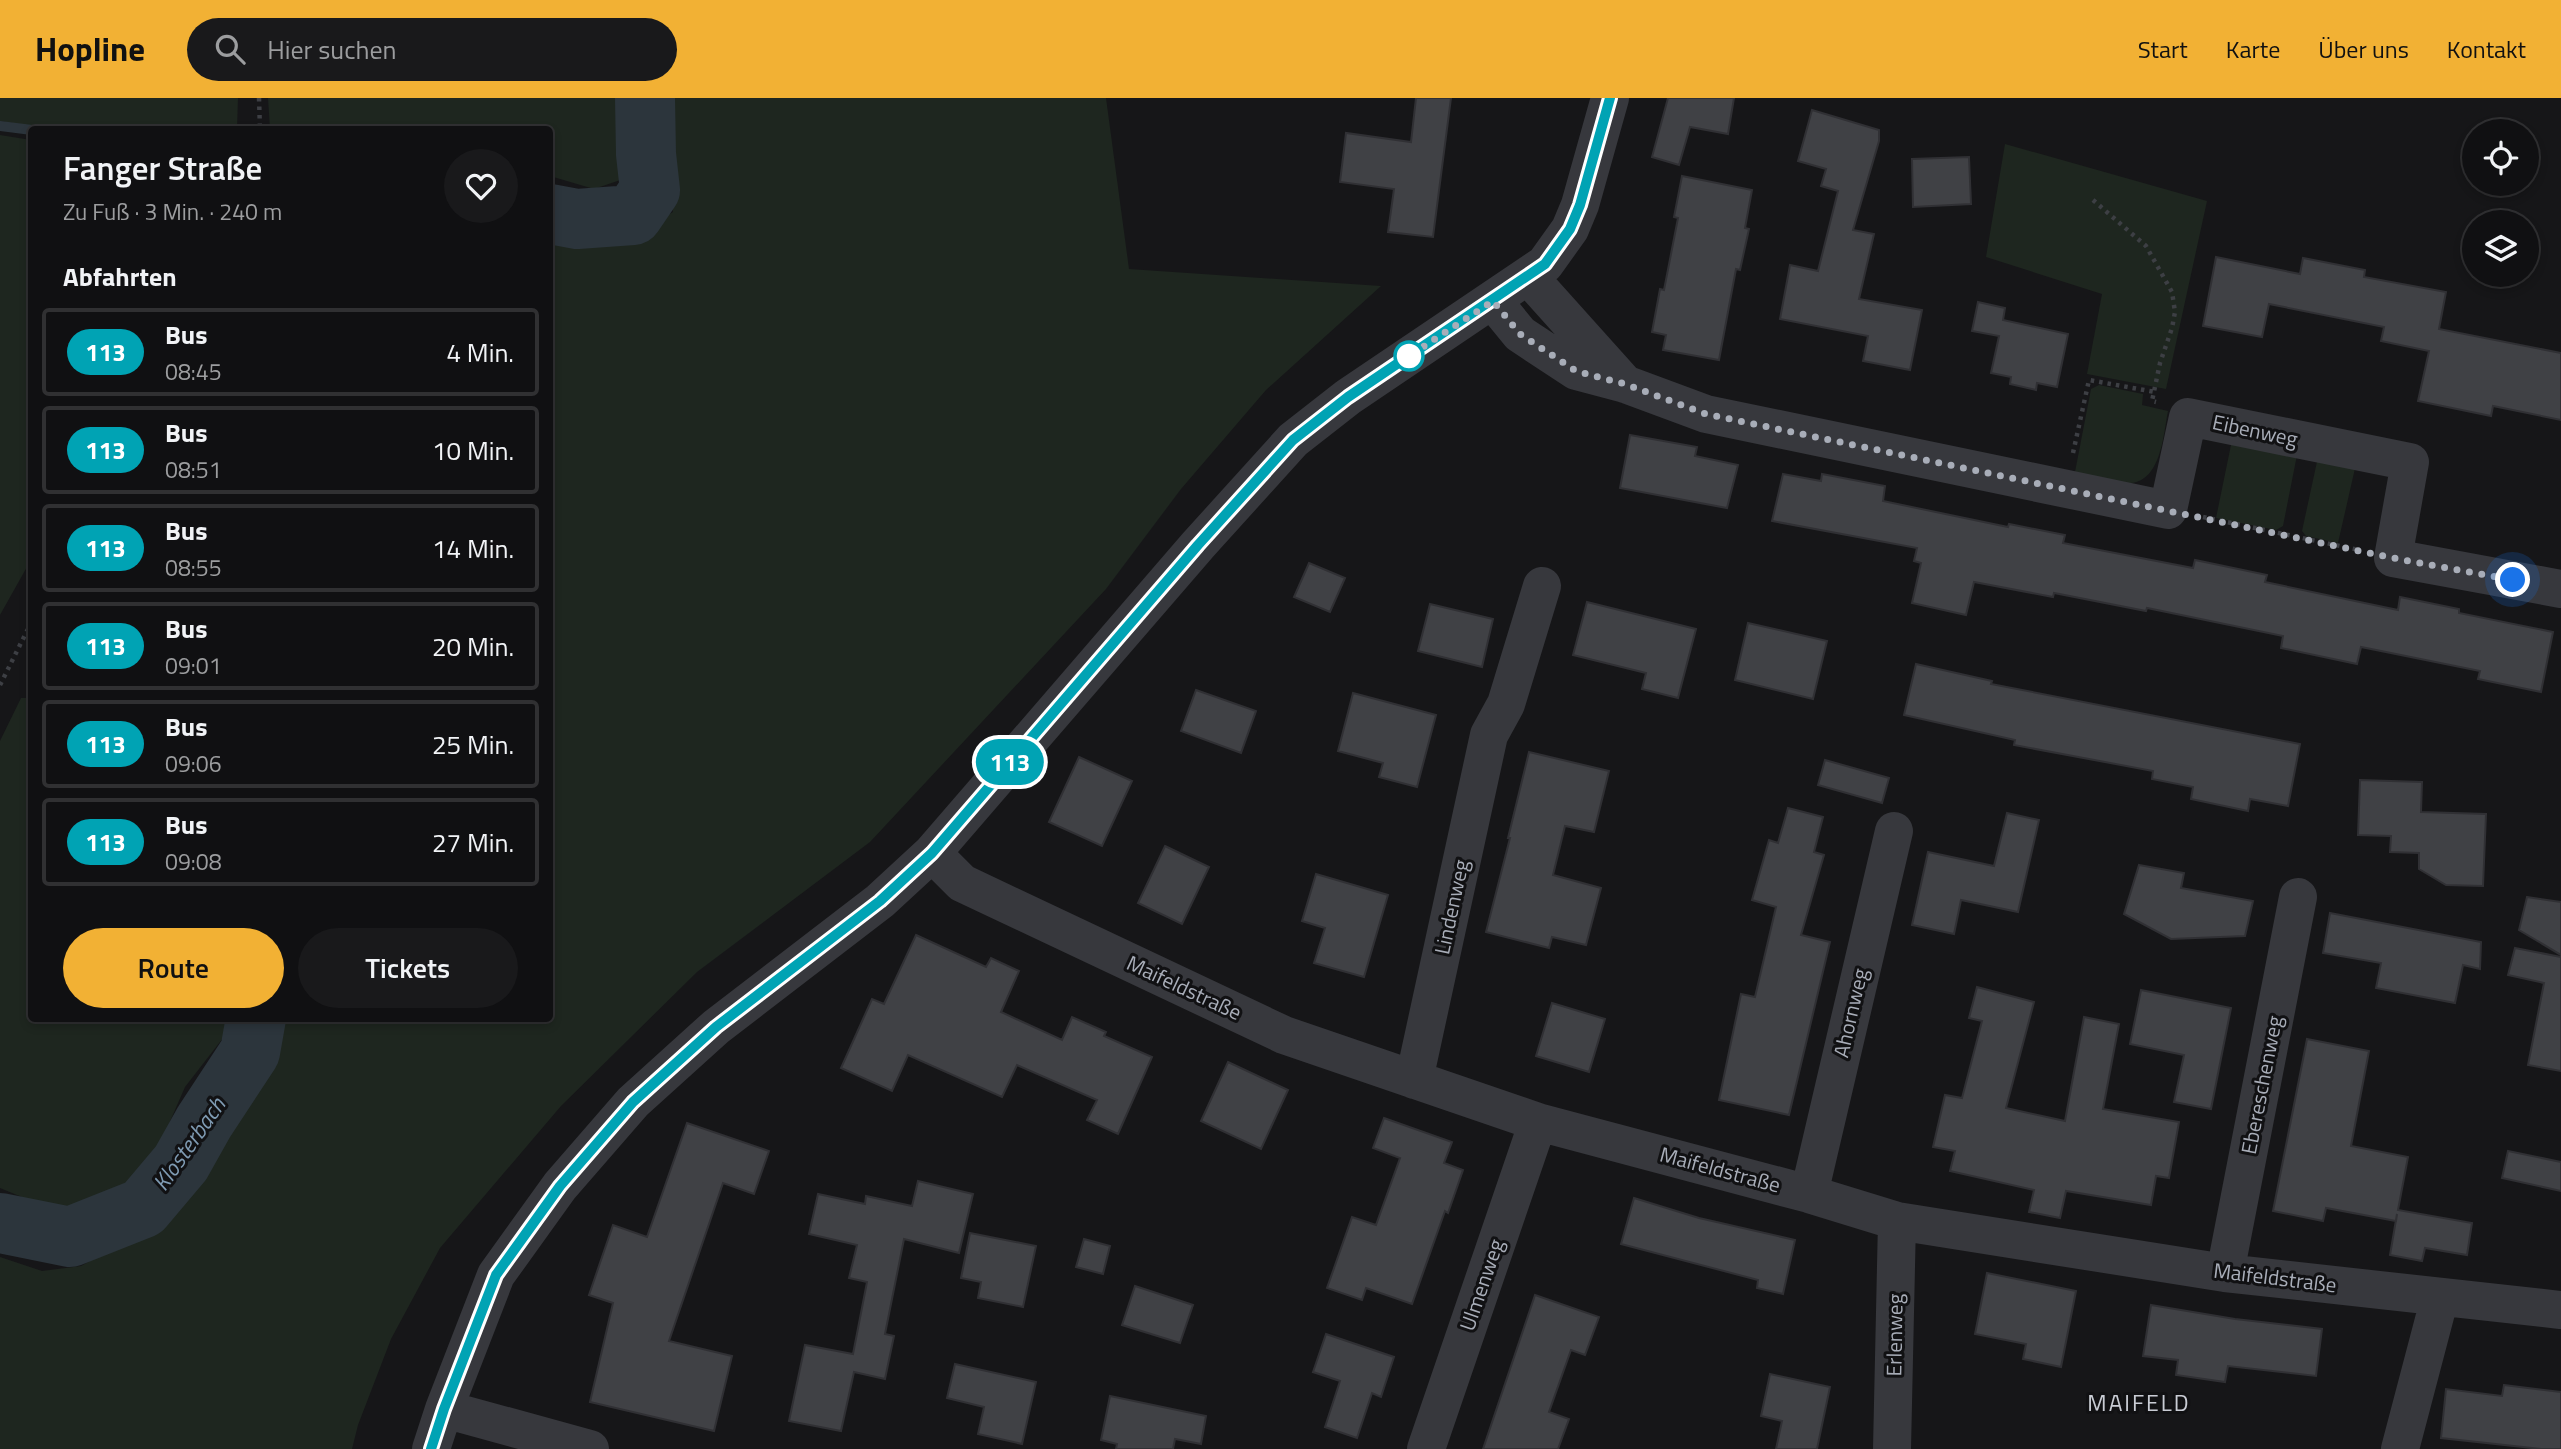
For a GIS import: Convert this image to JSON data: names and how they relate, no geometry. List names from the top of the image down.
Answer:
{
  "streets": {
    "street": [
      "Eibenweg",
      "Lindenweg",
      "Maifeldstraße",
      "Ahornweg",
      "Ebereschenweg",
      "Ulmenweg",
      "Erlenweg"
    ]
  },
  "crossings": [
    ["Lindenweg", "Maifeldstraße"],
    ["Maifeldstraße", "Ahornweg"],
    ["Maifeldstraße", "Ebereschenweg"],
    ["Maifeldstraße", "Ulmenweg"],
    ["Maifeldstraße", "Erlenweg"]
  ],
  "districts": ["MAIFELD"],
  "water": ["Klosterbach"],
  "lines": ["bus line 113"],
  "page": {
    "header": "Hopline",
    "search": "Hier suchen",
    "nav": [
      "Start",
      "Karte",
      "Über uns",
      "Kontakt"
    ],
    "on_map": "113",
    "heading": [
      ["Fanger Straße", "Zu Fuß · 3 Min. · 240 m"],
      "Abfahrten"
    ],
    "list": [
      {
        "mark": "113",
        "name": "Bus",
        "note": "08:45",
        "value": "4 Min."
      },
      {
        "mark": "113",
        "name": "Bus",
        "note": "08:51",
        "value": "10 Min."
      },
      {
        "mark": "113",
        "name": "Bus",
        "note": "08:55",
        "value": "14 Min."
      },
      {
        "mark": "113",
        "name": "Bus",
        "note": "09:01",
        "value": "20 Min."
      },
      {
        "mark": "113",
        "name": "Bus",
        "note": "09:06",
        "value": "25 Min."
      },
      {
        "mark": "113",
        "name": "Bus",
        "note": "09:08",
        "value": "27 Min."
      }
    ],
    "buttons": ["Route", "Tickets"]
  }
}
